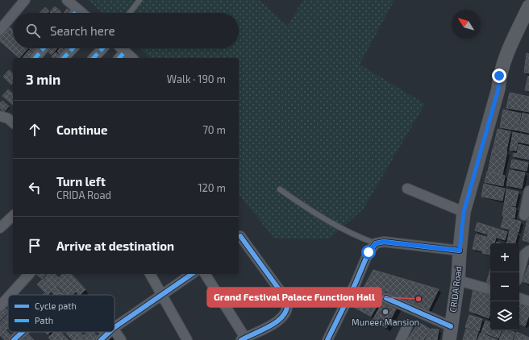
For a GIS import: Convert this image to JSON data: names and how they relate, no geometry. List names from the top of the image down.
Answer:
{
  "streets": {
    "main road": ["CRIDA Road"]
  },
  "places": ["Grand Festival Palace Function Hall", "Muneer Mansion"],
  "legend": ["Cycle path", "Path"],
  "north": "top left",
  "page": {
    "search": "Search here",
    "heading": ["3 min", "Walk · 190 m"],
    "list": [
      ["Continue", "70 m"],
      ["Turn left", "CRIDA Road", "120 m"],
      "Arrive at destination"
    ],
    "map_buttons": ["+", "−"]
  }
}
